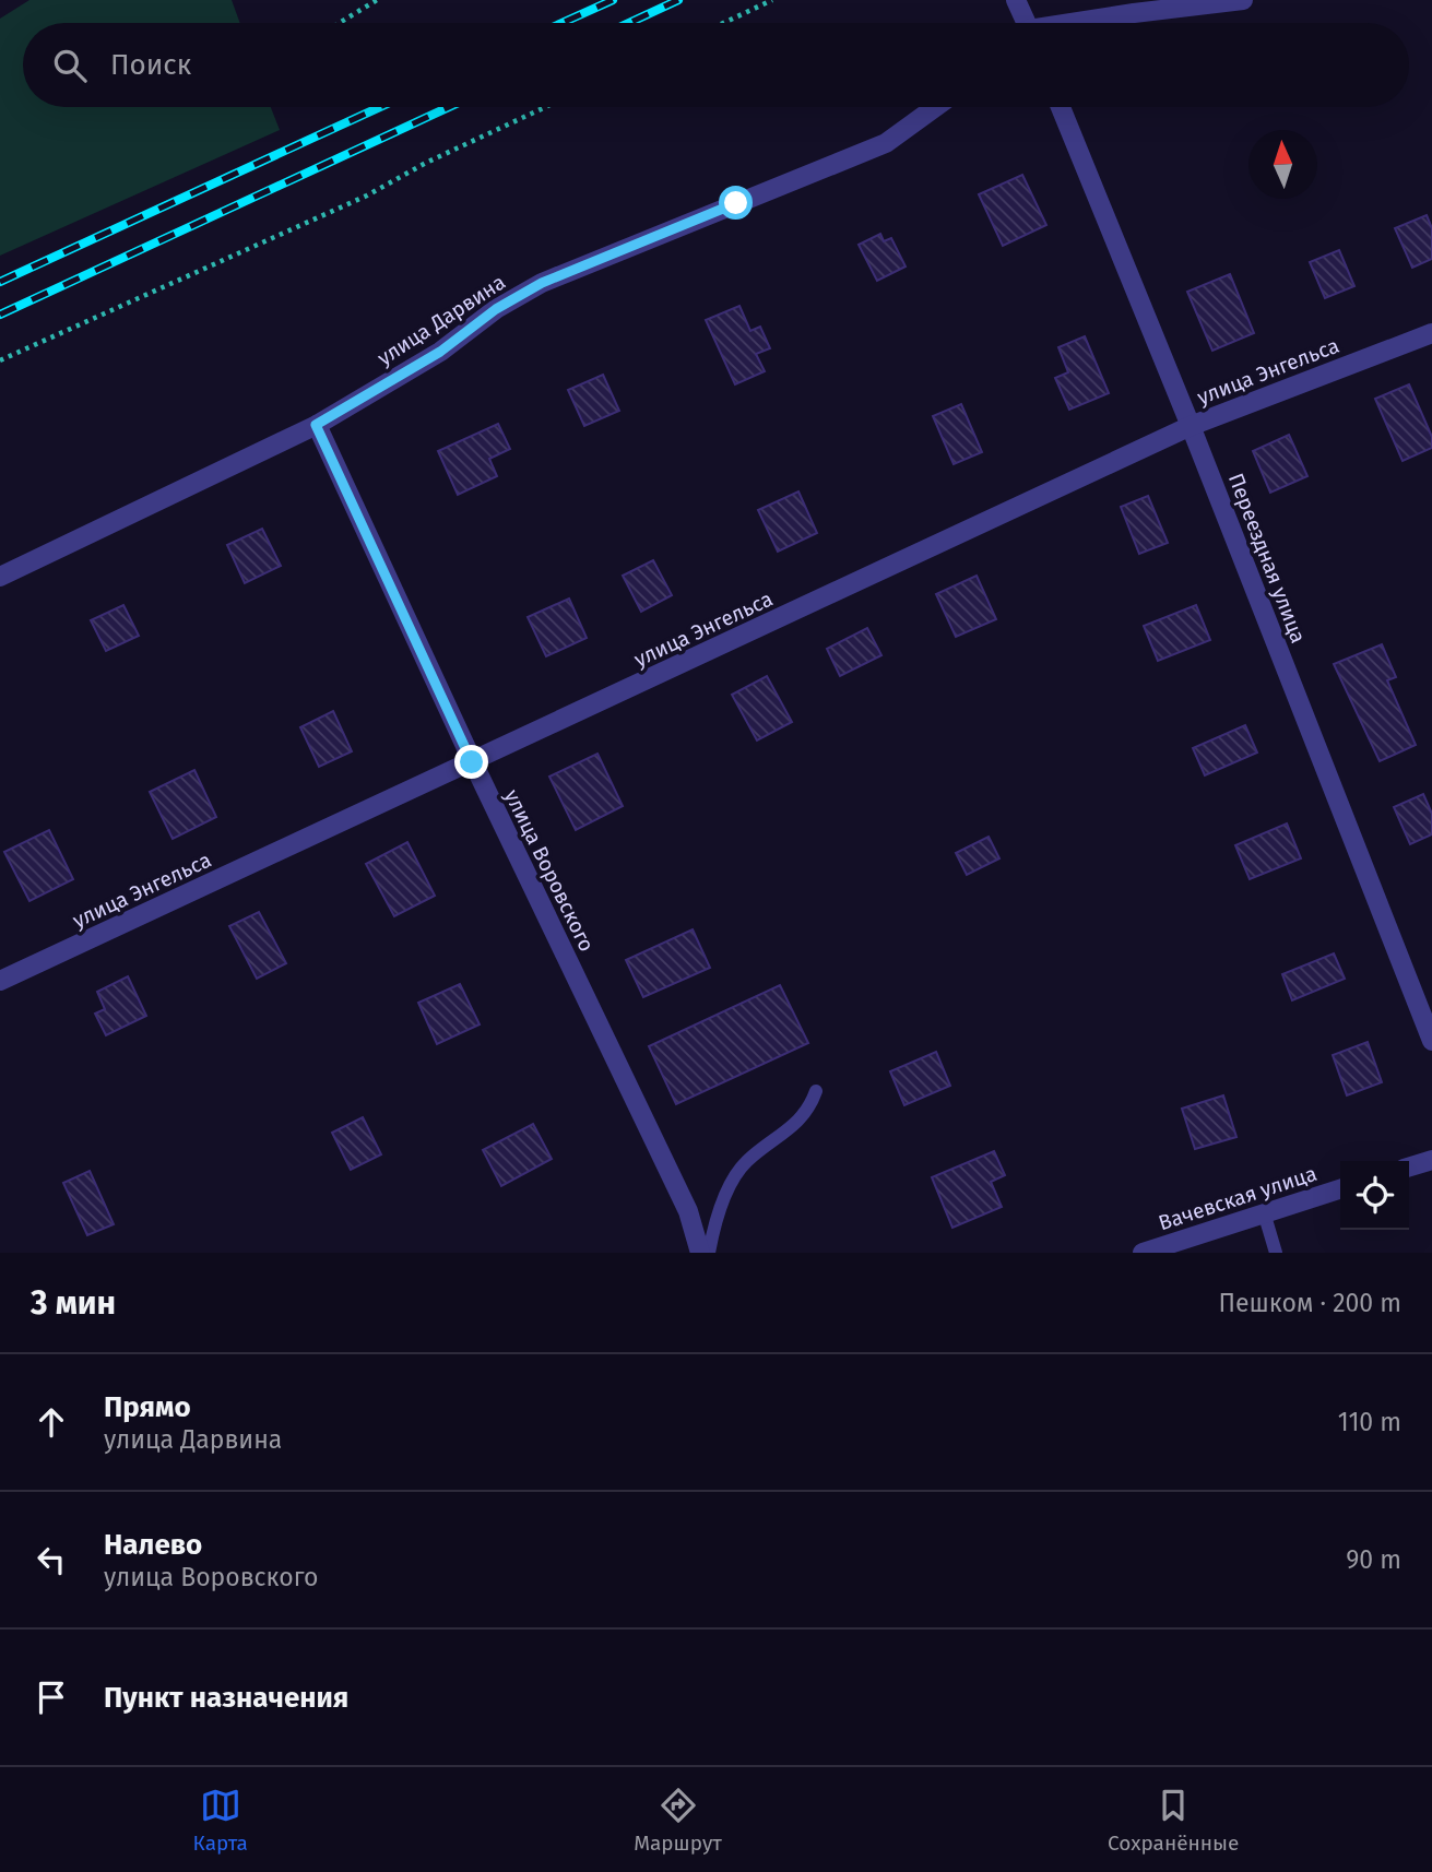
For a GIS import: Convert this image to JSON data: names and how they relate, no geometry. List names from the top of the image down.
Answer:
{
  "streets": {
    "street": [
      "улица Дарвина",
      "улица Энгельса",
      "Переездная улица",
      "улица Воровского",
      "Вачевская улица"
    ]
  },
  "crossings": [
    ["улица Дарвина", "улица Воровского"],
    ["улица Энгельса", "Переездная улица"],
    ["улица Энгельса", "улица Воровского"]
  ],
  "north": "top",
  "page": {
    "search": "Поиск",
    "heading": ["3 мин", "Пешком · 200 m"],
    "list": [
      ["Прямо", "улица Дарвина", "110 m"],
      ["Налево", "улица Воровского", "90 m"],
      "Пункт назначения"
    ],
    "nav": ["Карта", "Маршрут", "Сохранённые"]
  }
}
